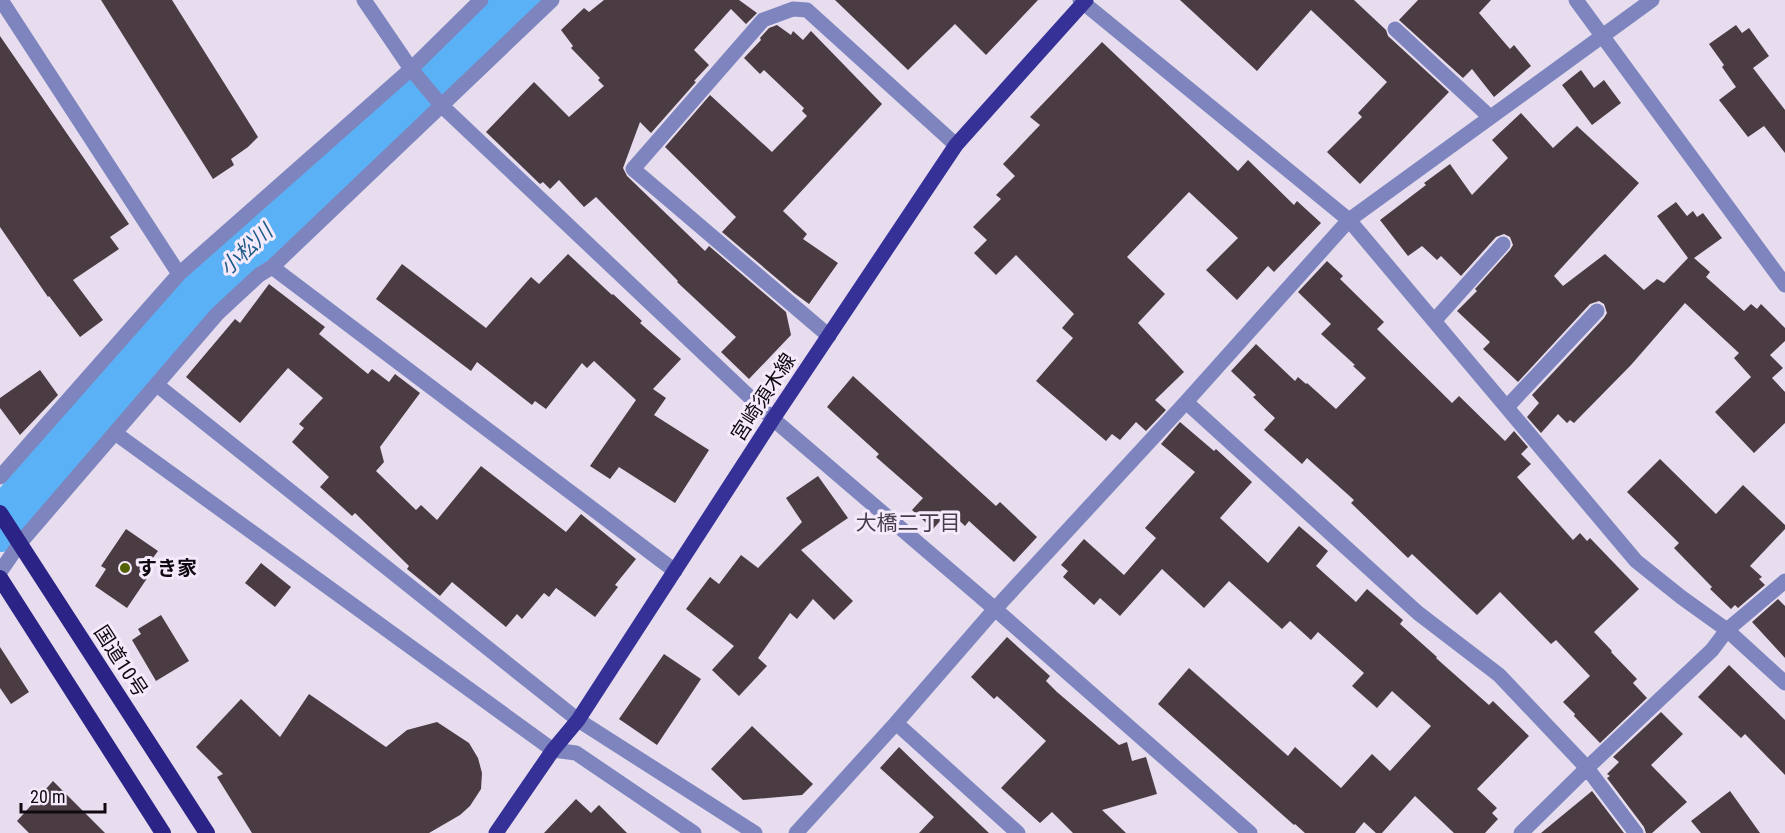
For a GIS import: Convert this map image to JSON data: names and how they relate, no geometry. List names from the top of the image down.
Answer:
{
  "streets": {
    "highway": ["国道10号"],
    "main road": ["宮崎須木線"]
  },
  "districts": ["大橋二丁目"],
  "water": ["小松川"],
  "places": ["すき家"],
  "scale_bar": "20 m"
}
